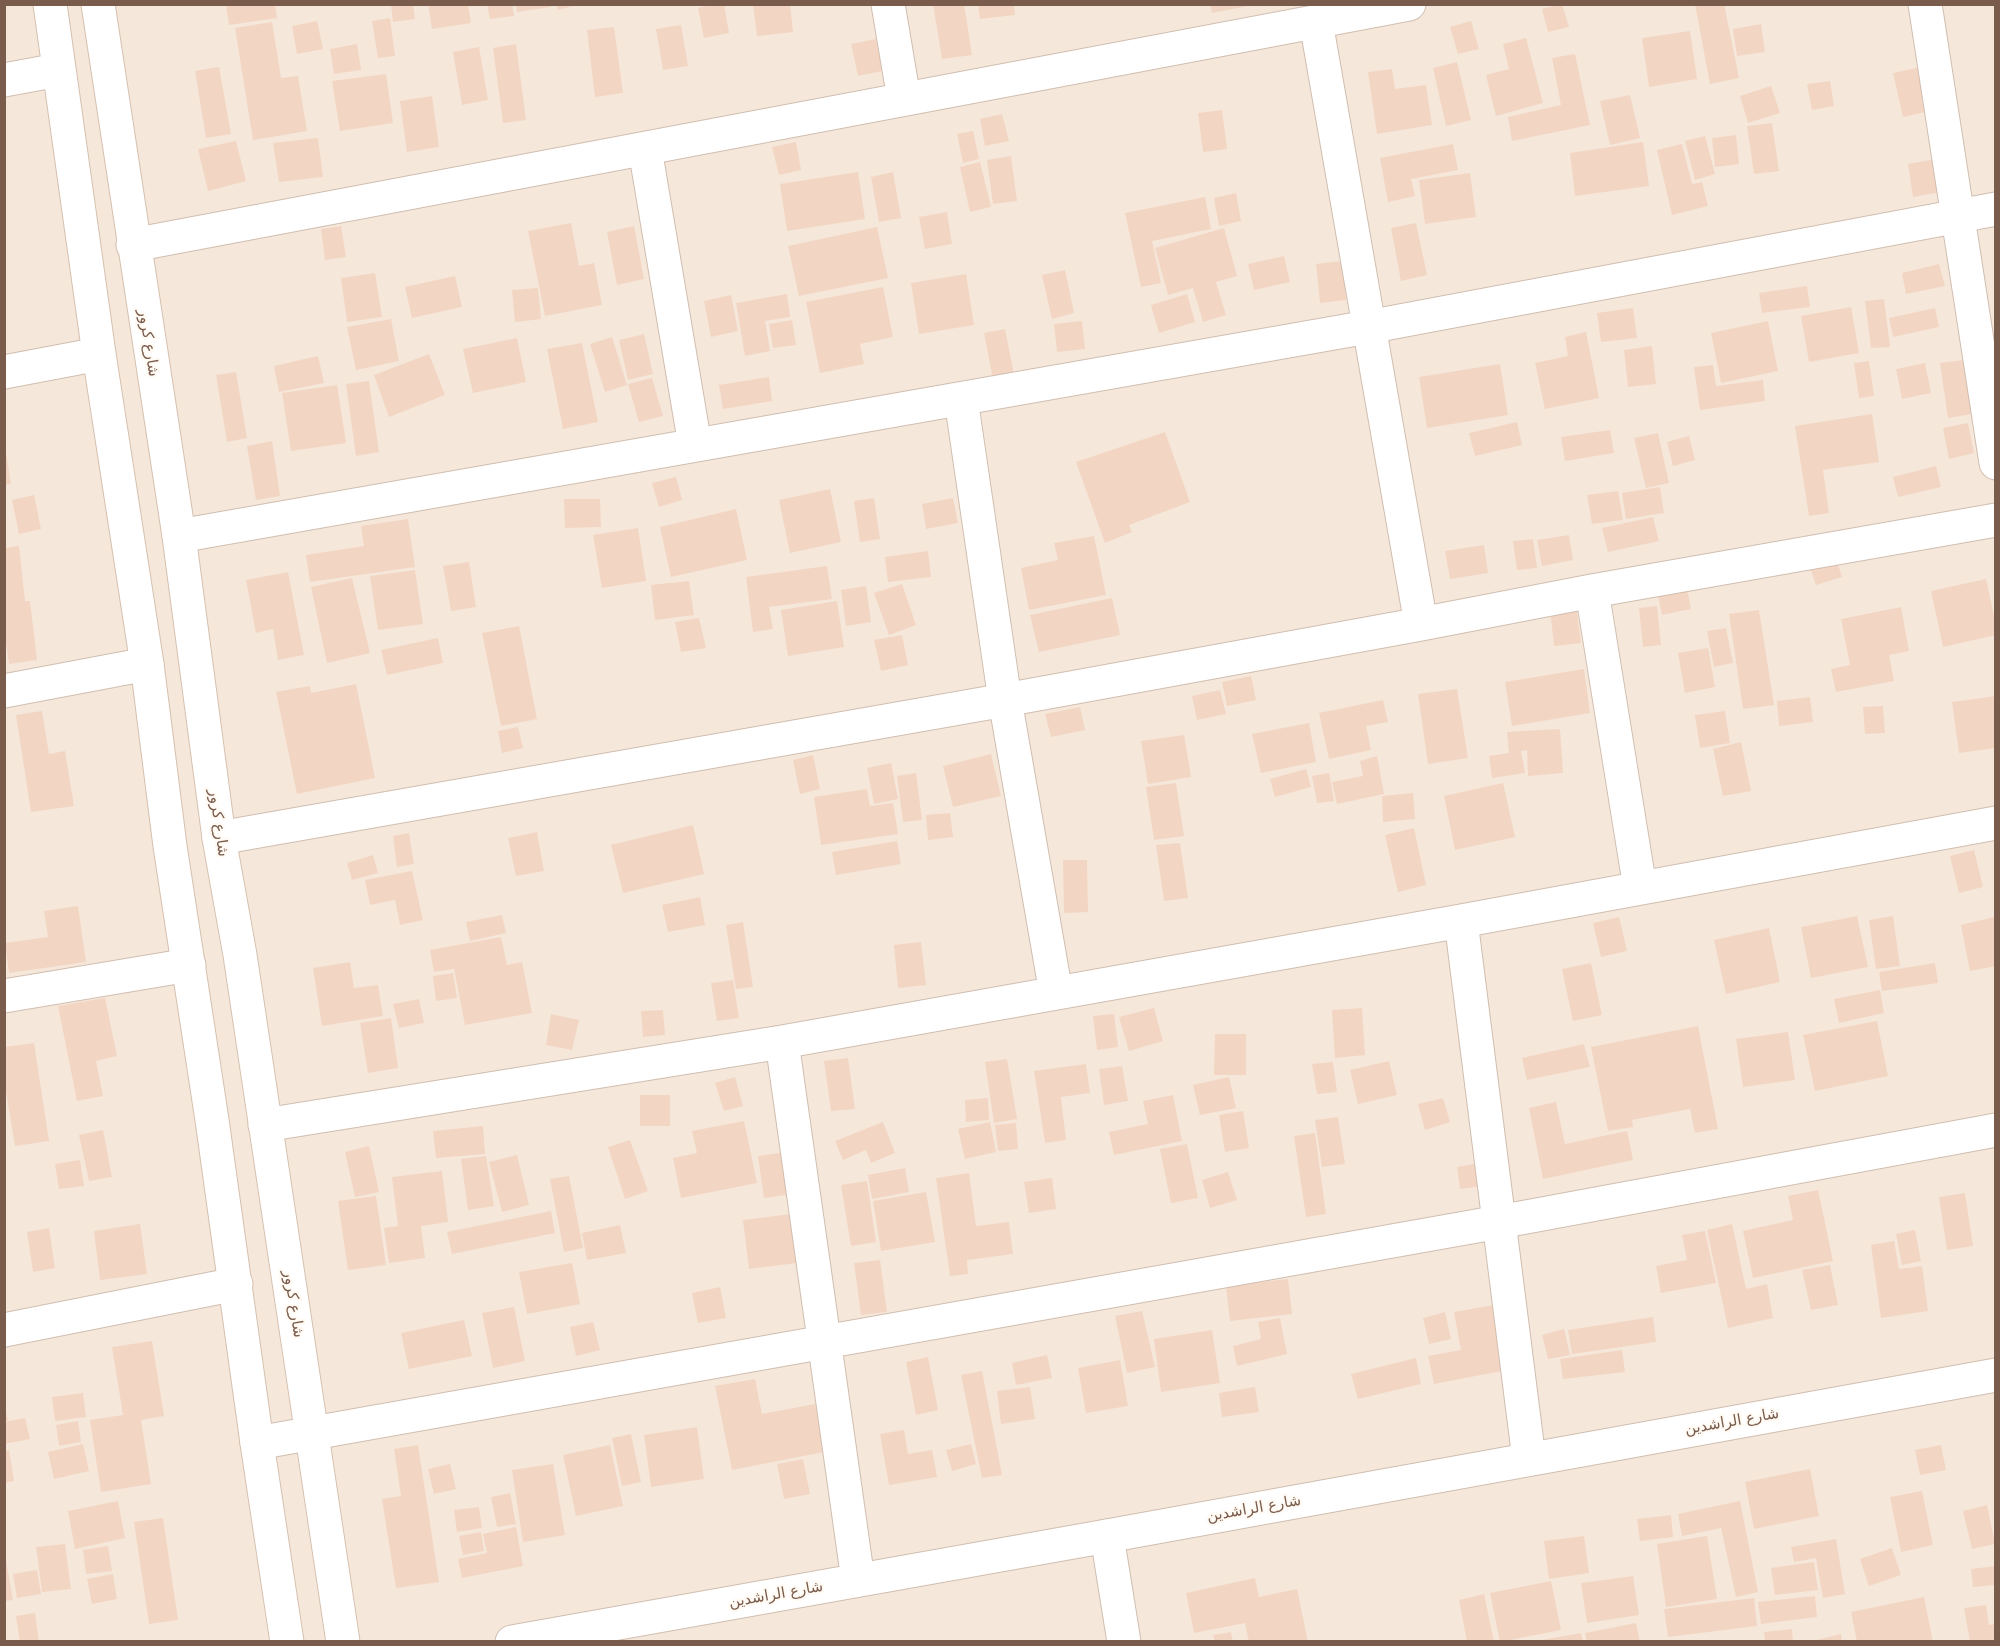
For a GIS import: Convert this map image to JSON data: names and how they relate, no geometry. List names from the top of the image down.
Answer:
{
  "streets": {
    "street": ["شارع كرور", "شارع الراشدين"]
  }
}
